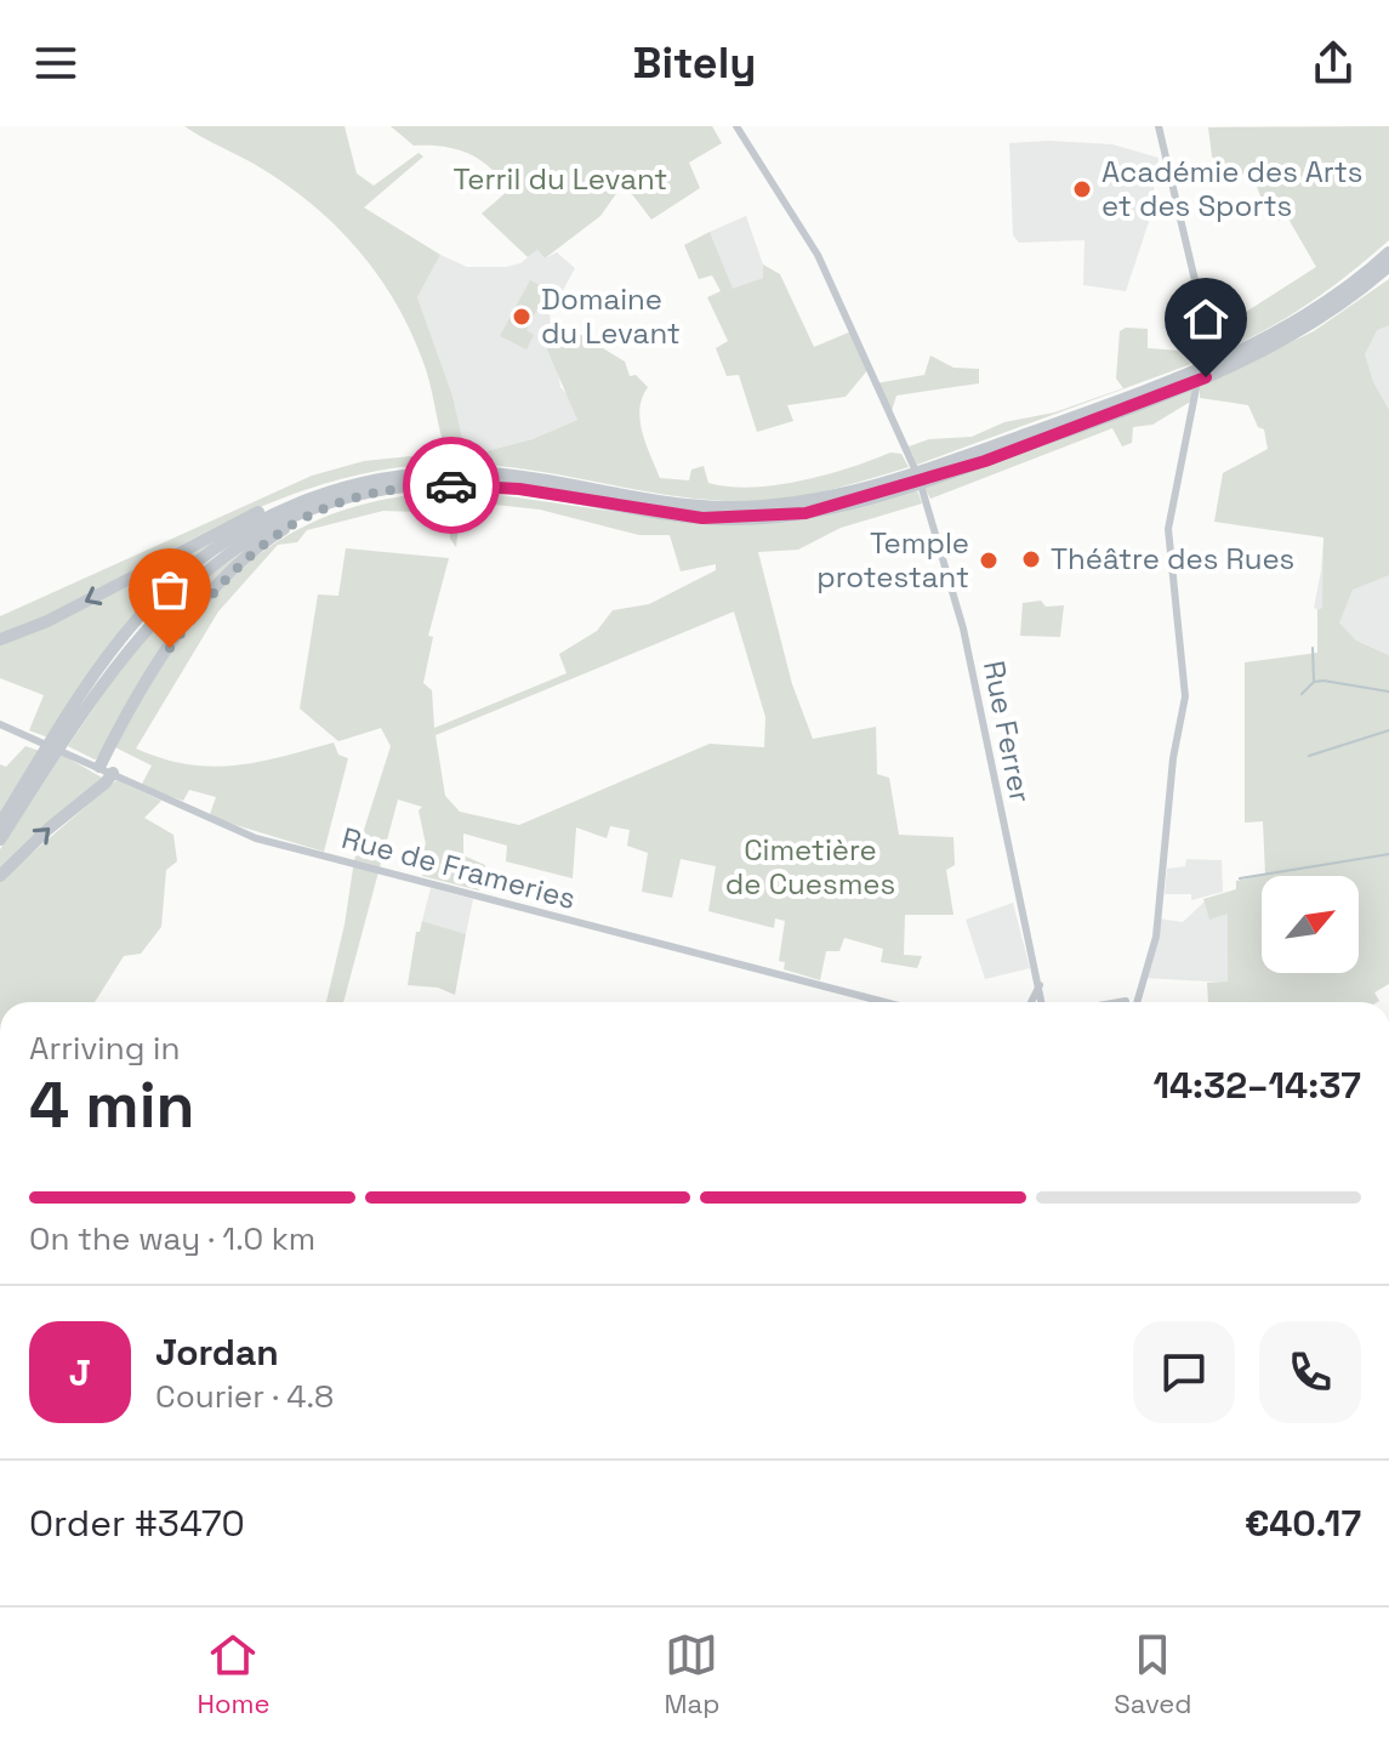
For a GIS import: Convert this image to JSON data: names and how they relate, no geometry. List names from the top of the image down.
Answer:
{
  "streets": {
    "street": ["Rue Ferrer", "Rue de Frameries"]
  },
  "parks": ["Terril du Levant", "Cimetière de Cuesmes"],
  "places": [
    "Académie des Arts et des Sports",
    "Domaine du Levant",
    "Théâtre des Rues",
    "Temple protestant"
  ],
  "north": "top right",
  "page": {
    "header": "Bitely",
    "heading": ["4 min", "Arriving in", "14:32–14:37"],
    "panel": [
      "Jordan",
      "Courier · 4.8",
      "Order #3470",
      "€40.17"
    ],
    "bar": "On the way · 1.0 km",
    "round": "J",
    "tabs": ["Home", "Map", "Saved"]
  }
}
